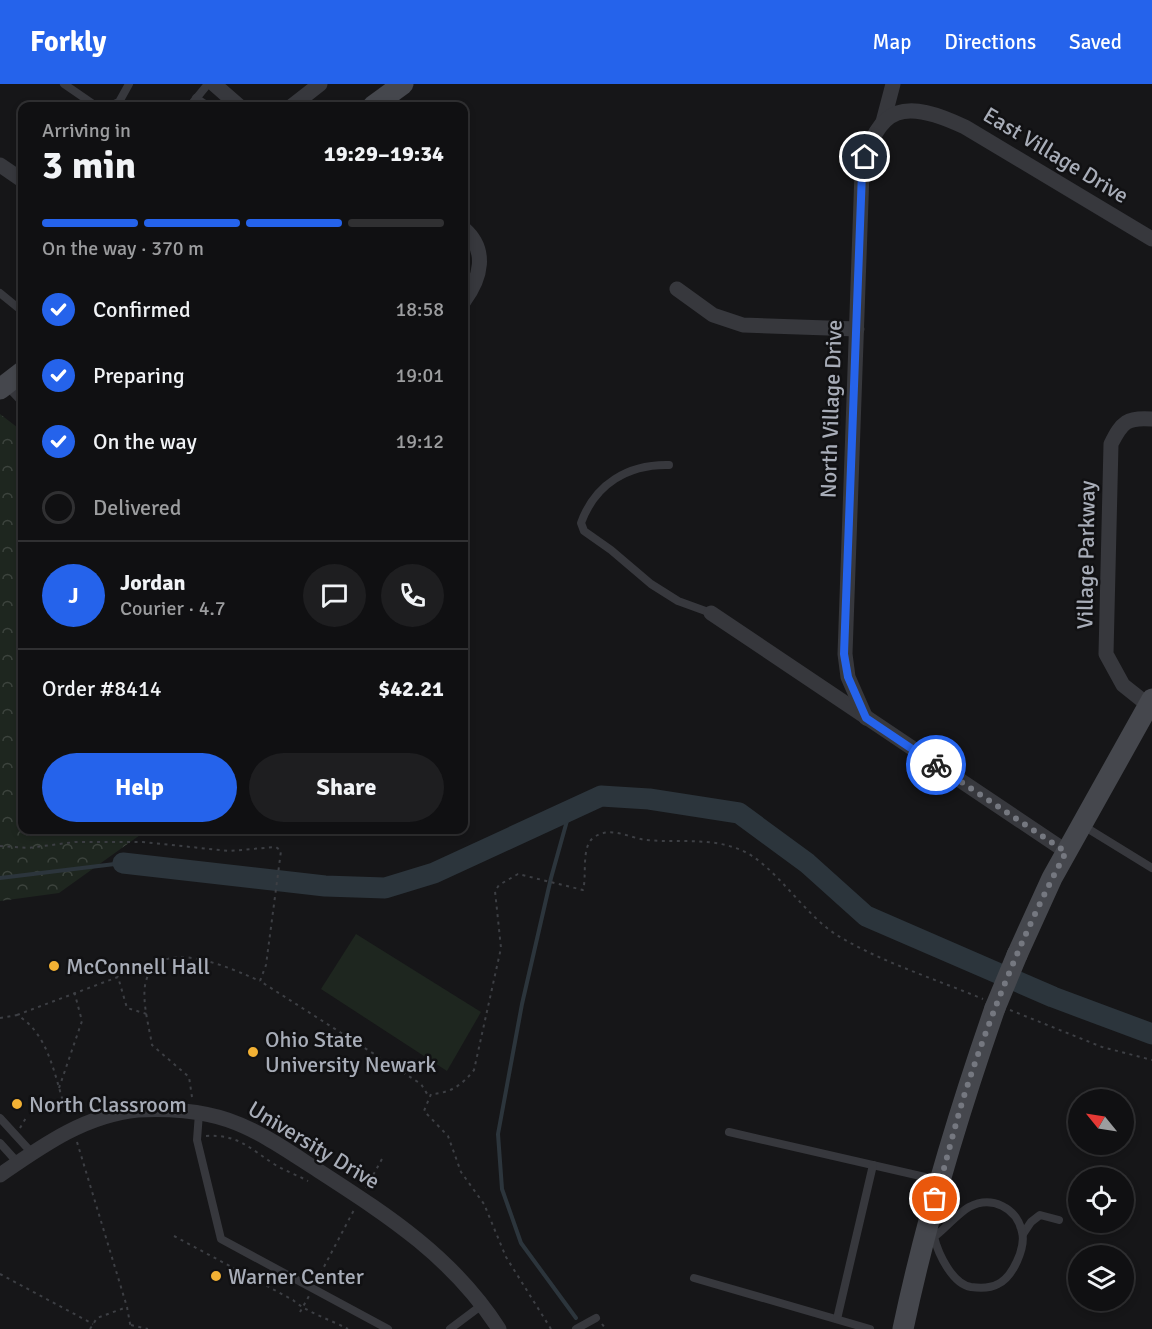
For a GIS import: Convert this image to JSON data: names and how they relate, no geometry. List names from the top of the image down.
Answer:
{
  "streets": {
    "street": [
      "East Village Drive",
      "North Village Drive",
      "Village Parkway",
      "University Drive"
    ]
  },
  "crossings": [
    ["East Village Drive", "North Village Drive"]
  ],
  "places": [
    "McConnell Hall",
    "Ohio State University Newark",
    "North Classroom",
    "Warner Center"
  ],
  "north": "top left",
  "page": {
    "header": "Forkly",
    "nav": ["Map", "Directions", "Saved"],
    "heading": ["3 min", "Arriving in", "19:29–19:34"],
    "panel": [
      "Jordan",
      "Courier · 4.7",
      "Order #8414",
      "$42.21"
    ],
    "bar": "On the way · 370 m",
    "list": [
      ["Confirmed", "18:58"],
      ["Preparing", "19:01"],
      ["On the way", "19:12"],
      "Delivered"
    ],
    "round": "J",
    "buttons": ["Help", "Share"]
  }
}
